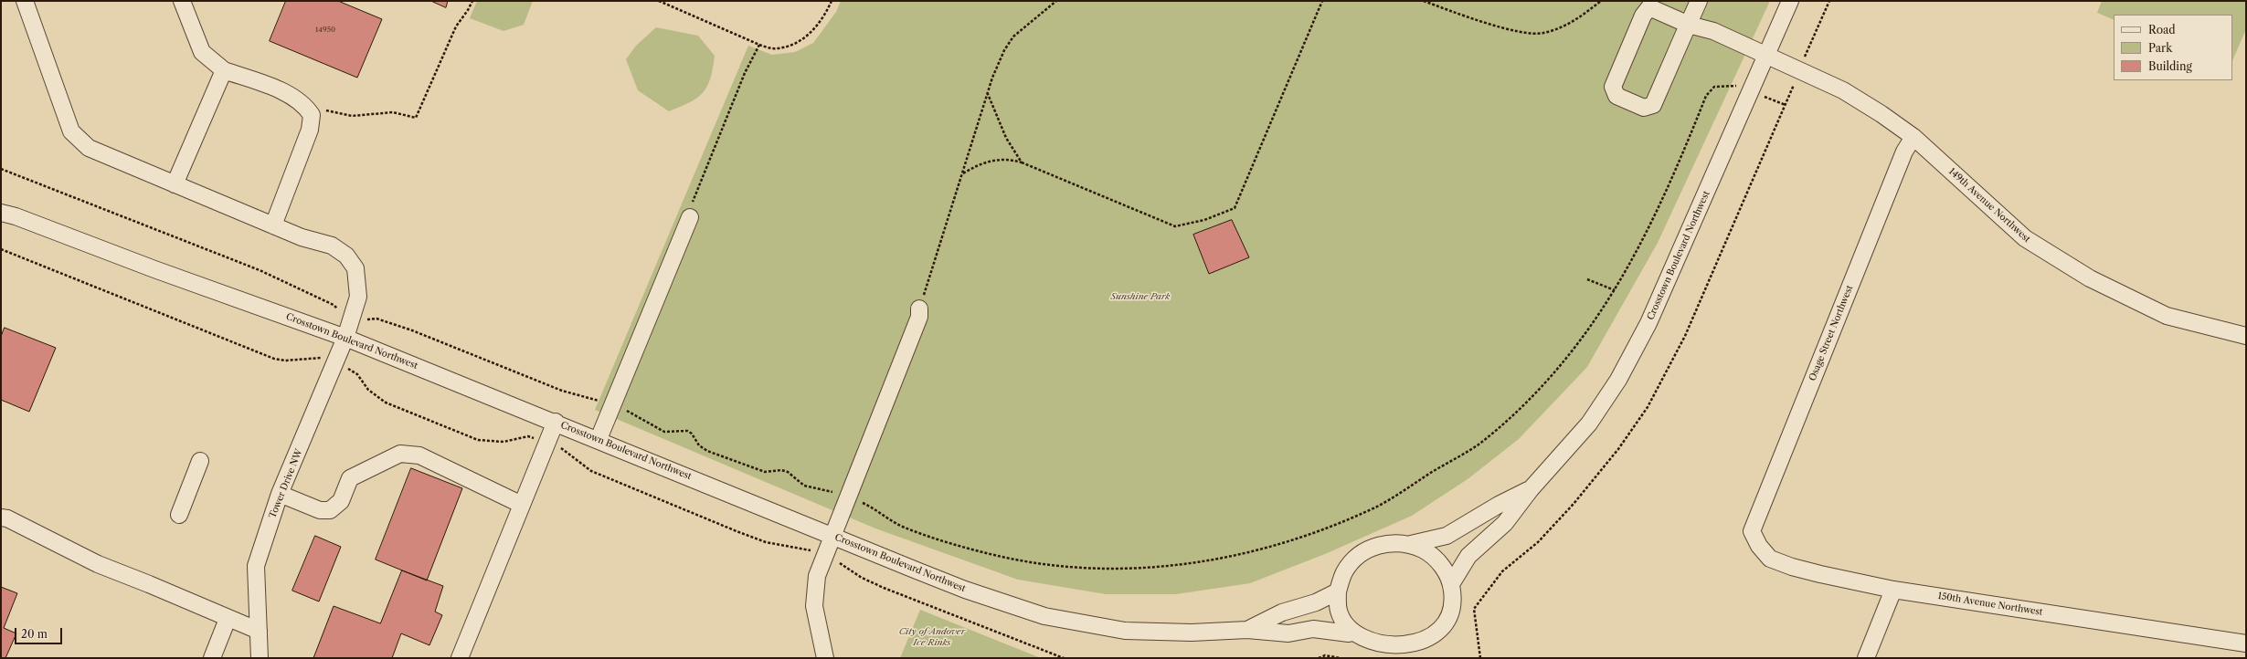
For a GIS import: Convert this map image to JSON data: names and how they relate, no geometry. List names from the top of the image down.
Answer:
{
  "streets": {
    "street": [
      "149th Avenue Northwest",
      "Crosstown Boulevard Northwest",
      "Osage Street Northwest",
      "Tower Drive NW",
      "150th Avenue Northwest"
    ]
  },
  "crossings": [
    ["149th Avenue Northwest", "Crosstown Boulevard Northwest"],
    ["149th Avenue Northwest", "Osage Street Northwest"],
    ["Crosstown Boulevard Northwest", "Tower Drive NW"],
    ["Osage Street Northwest", "150th Avenue Northwest"]
  ],
  "parks": ["Sunshine Park", "City of Andover Ice Rinks"],
  "house_numbers": ["14950"],
  "legend": ["Road", "Park", "Building"],
  "scale_bar": "20 m"
}
